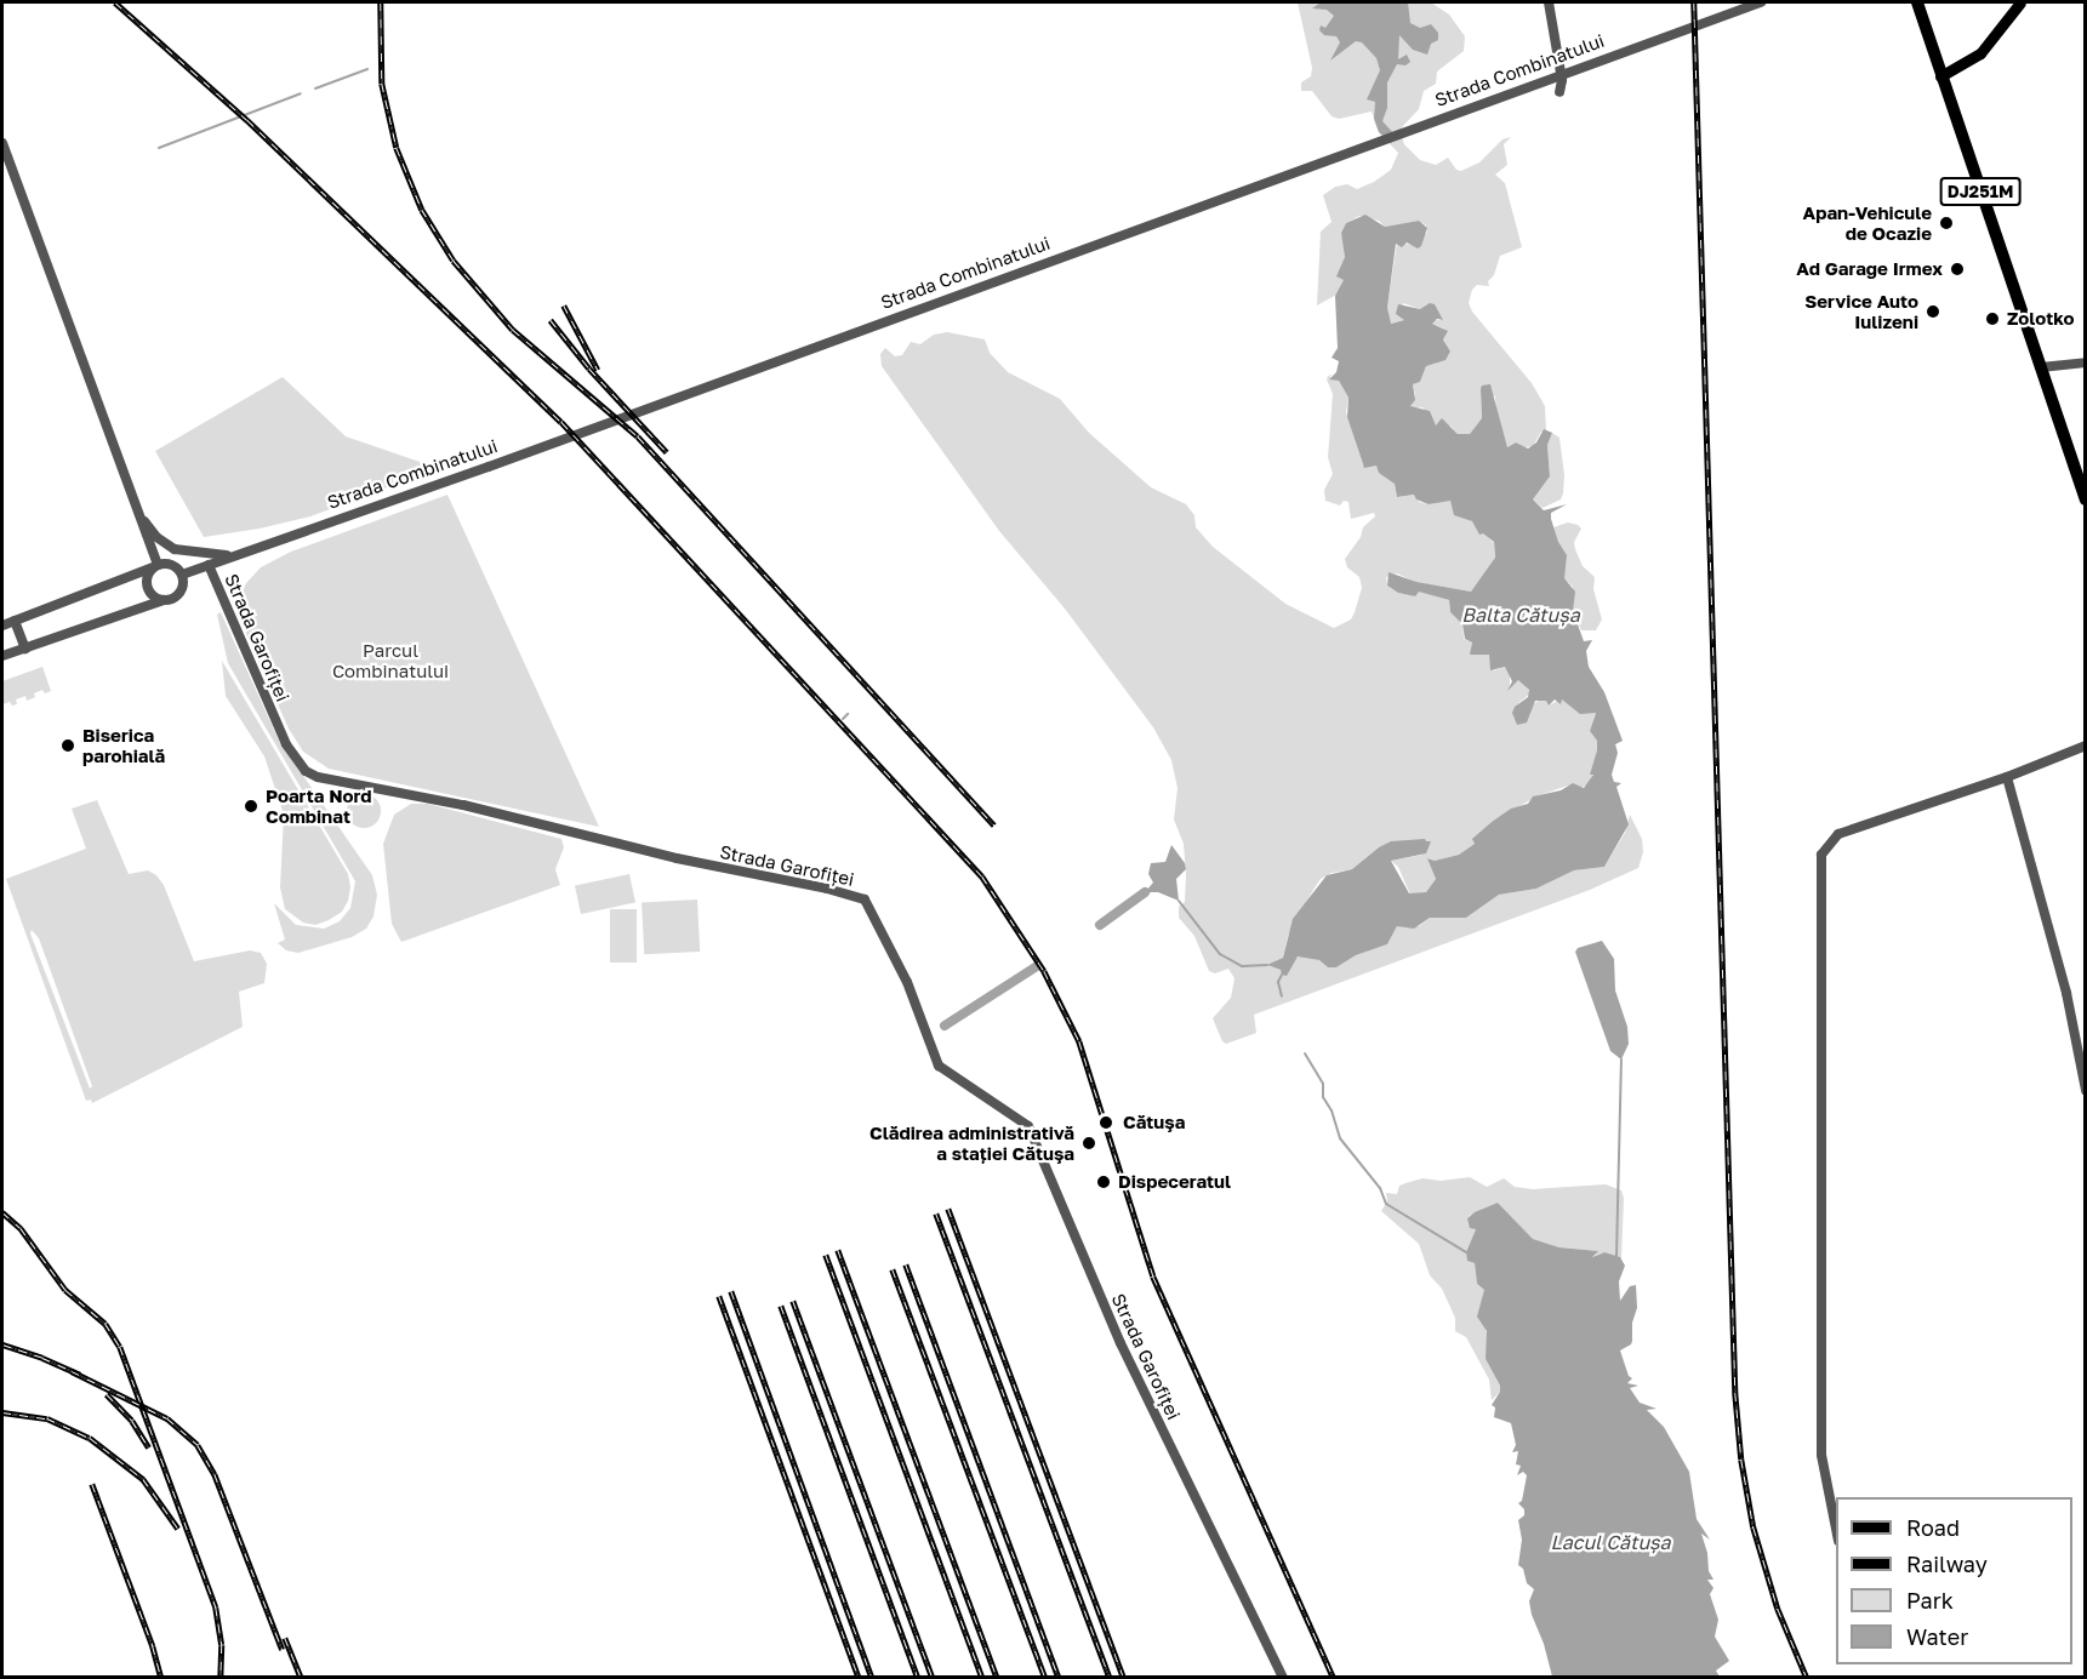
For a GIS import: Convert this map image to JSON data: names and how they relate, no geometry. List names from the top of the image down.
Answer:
{
  "streets": {
    "highway": ["DJ251M"],
    "street": ["Strada Combinatului", "Strada Garofiței"]
  },
  "crossings": [
    ["Strada Combinatului", "Strada Garofiței"]
  ],
  "water": ["Balta Cătușa", "Lacul Cătușa"],
  "parks": ["Parcul Combinatului"],
  "places": [
    "Apan-Vehicule de Ocazie",
    "Ad Garage Irmex",
    "Service Auto Iulizeni",
    "Zolotko",
    "Biserica parohială",
    "Poarta Nord Combinat",
    "Cătuşa",
    "Clădirea administrativă a stației Cătuşa",
    "Dispeceratul"
  ],
  "legend": [
    "Road",
    "Railway",
    "Park",
    "Water"
  ]
}
